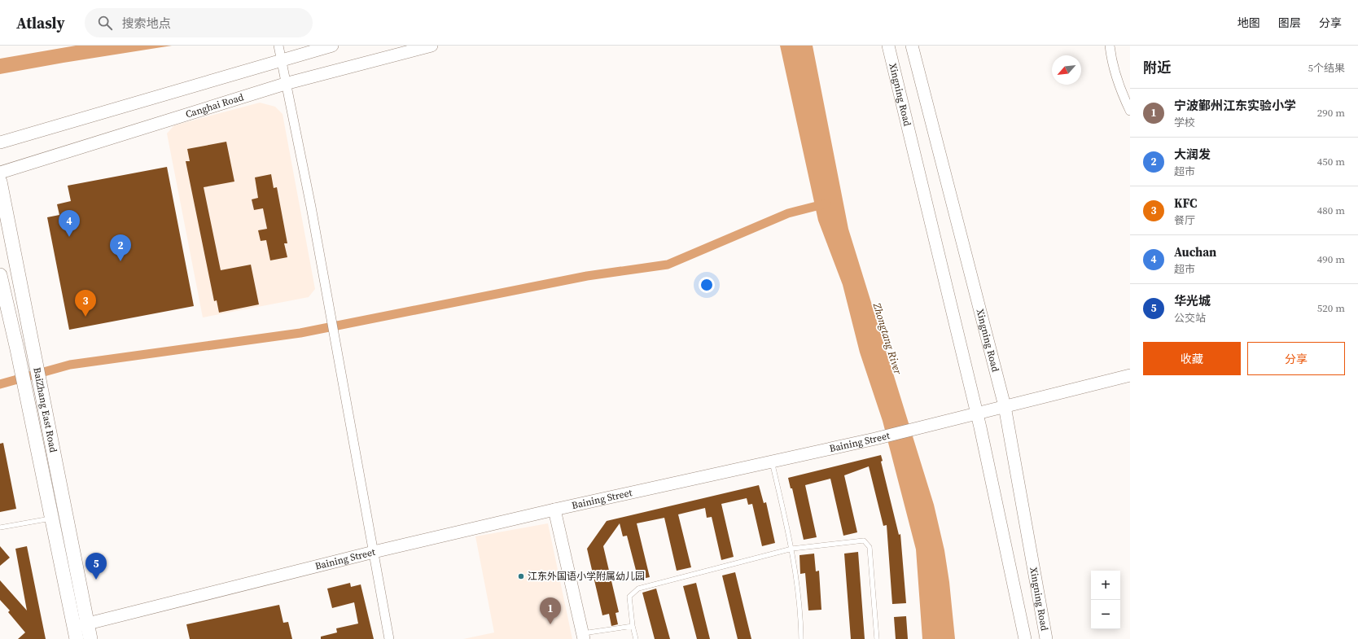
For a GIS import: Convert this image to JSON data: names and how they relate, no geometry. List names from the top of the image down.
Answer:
{
  "streets": {
    "main road": [
      "Xingning Road",
      "Canghai Road",
      "BaiZhang East Road",
      "Baining Street"
    ]
  },
  "crossings": [
    ["Xingning Road", "Baining Street"],
    ["BaiZhang East Road", "Baining Street"]
  ],
  "water": ["Zhongtang River"],
  "places": ["江东外国语小学附属幼儿园"],
  "north": "bottom left",
  "page": {
    "header": "Atlasly",
    "search": "搜索地点",
    "nav": ["地图", "图层", "分享"],
    "heading": ["附近", "5个结果"],
    "list": [
      {
        "mark": "1",
        "name": "宁波鄞州江东实验小学",
        "note": "学校",
        "value": "290 m"
      },
      {
        "mark": "2",
        "name": "大润发",
        "note": "超市",
        "value": "450 m"
      },
      {
        "mark": "3",
        "name": "KFC",
        "note": "餐厅",
        "value": "480 m"
      },
      {
        "mark": "4",
        "name": "Auchan",
        "note": "超市",
        "value": "490 m"
      },
      {
        "mark": "5",
        "name": "华光城",
        "note": "公交站",
        "value": "520 m"
      }
    ],
    "pins": [
      "4",
      "2",
      "3",
      "5",
      "1"
    ],
    "buttons": ["收藏", "分享"],
    "map_buttons": ["+", "−"]
  }
}
